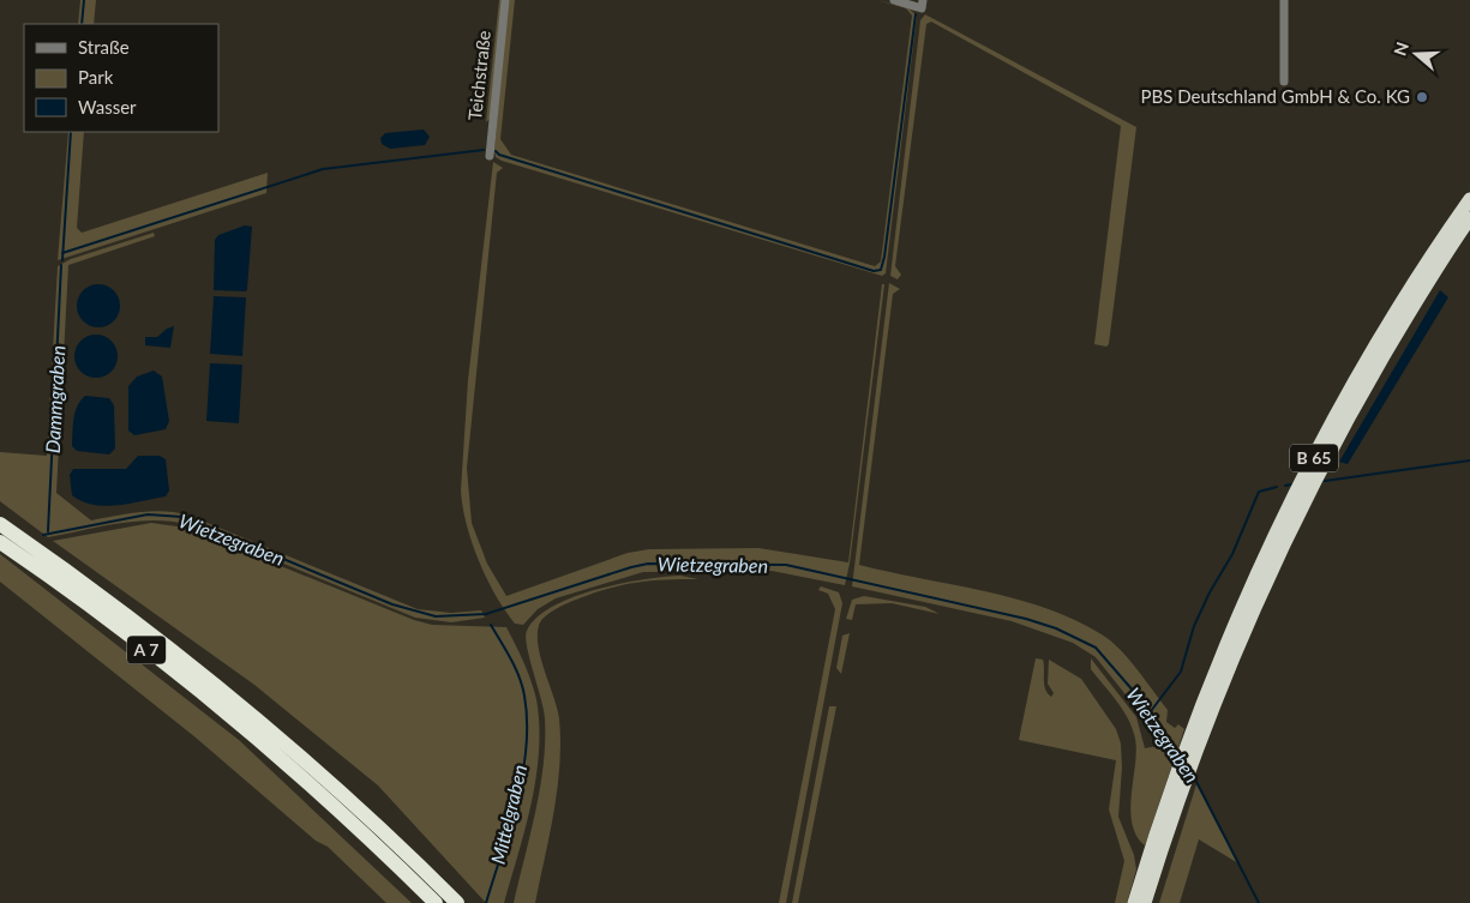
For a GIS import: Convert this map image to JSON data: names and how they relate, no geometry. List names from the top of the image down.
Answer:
{
  "streets": {
    "highway": ["B 65", "A 7"],
    "street": ["Teichstraße"]
  },
  "water": ["Dammgraben", "Wietzegraben", "Mittelgraben"],
  "places": ["PBS Deutschland GmbH & Co. KG"],
  "legend": ["Straße", "Park", "Wasser"],
  "north": "left"
}
